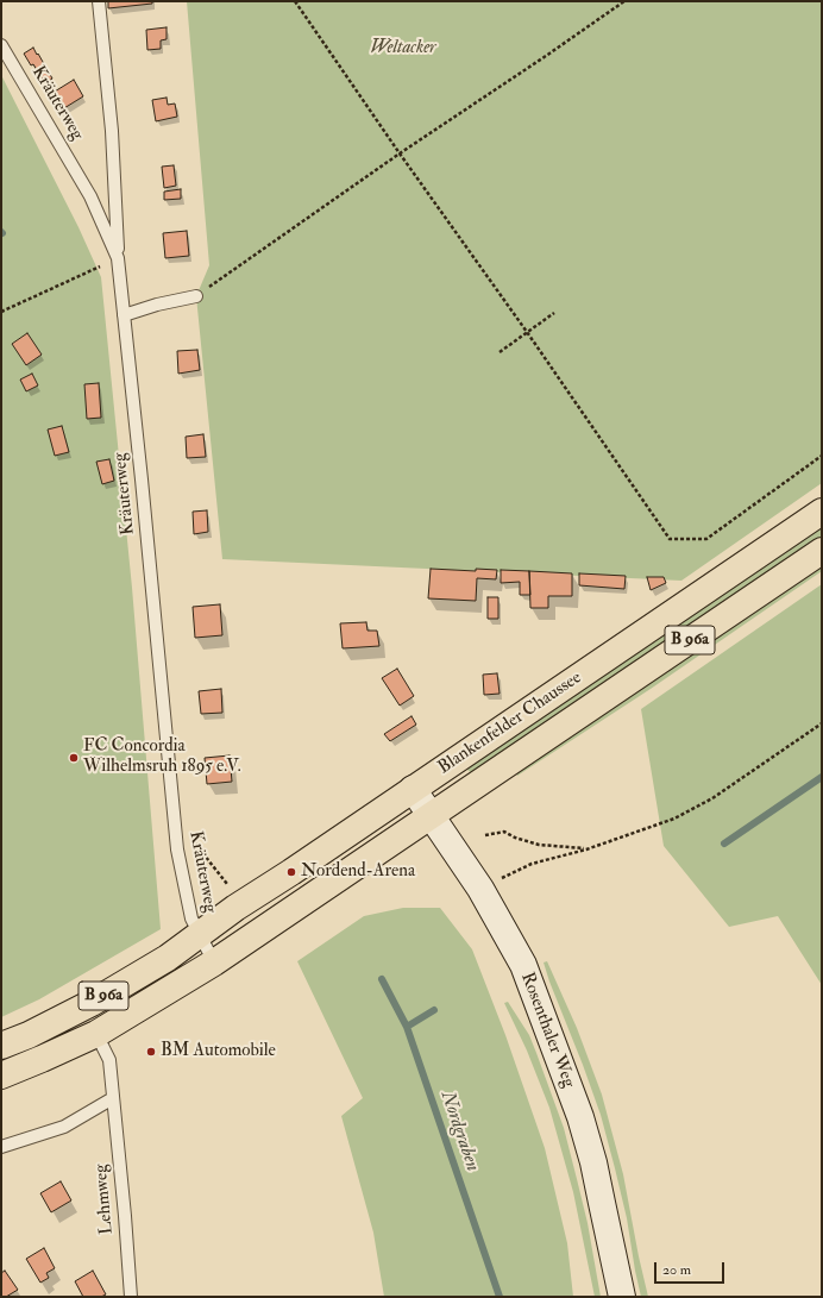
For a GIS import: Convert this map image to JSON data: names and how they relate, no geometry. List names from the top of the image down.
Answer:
{
  "streets": {
    "main road": ["B 96a", "Blankenfelder Chaussee", "Rosenthaler Weg"],
    "lane": ["Kräuterweg", "Lehmweg"]
  },
  "crossings": [
    ["Kräuterweg", "B 96a"],
    ["Kräuterweg", "Blankenfelder Chaussee"],
    ["B 96a", "Blankenfelder Chaussee"],
    ["B 96a", "Lehmweg"],
    ["Blankenfelder Chaussee", "Rosenthaler Weg"]
  ],
  "water": ["Nordgraben"],
  "parks": ["Weltacker"],
  "places": ["FC Concordia Wilhelmsruh 1895 e.V.", "Nordend-Arena", "BM Automobile"],
  "scale_bar": "20 m"
}
